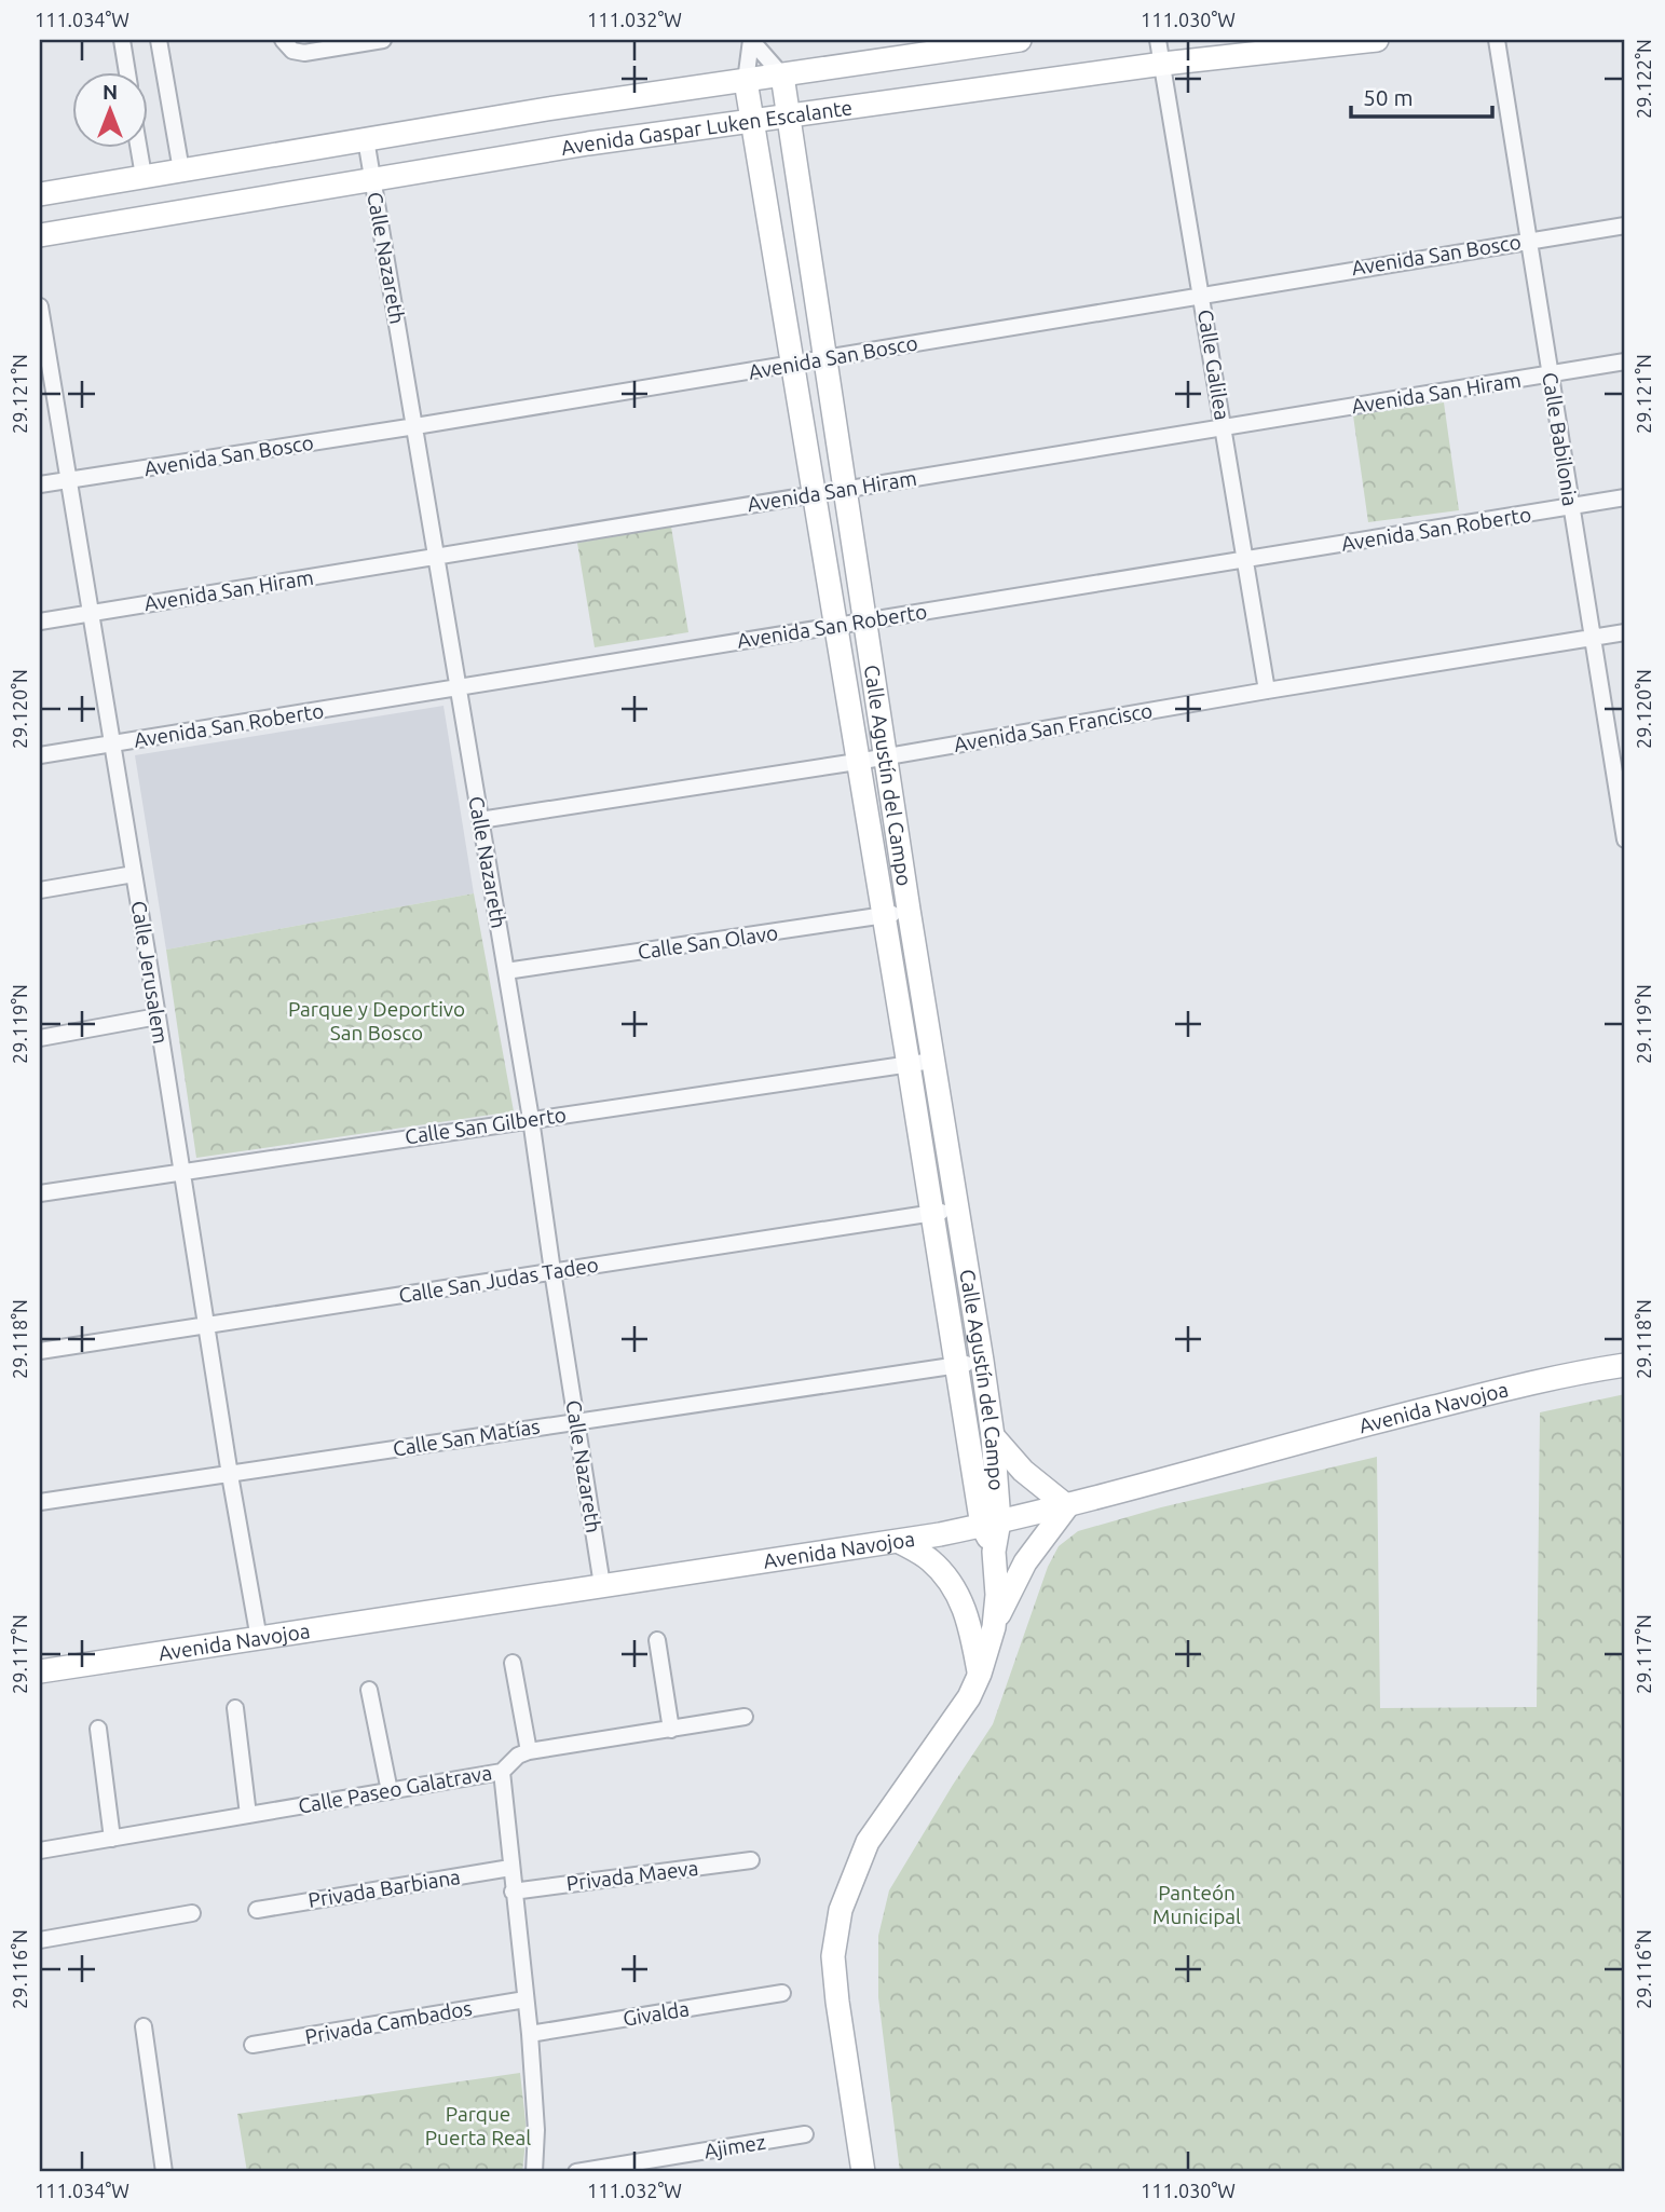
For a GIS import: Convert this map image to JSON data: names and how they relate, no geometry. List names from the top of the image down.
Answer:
{
  "streets": {
    "street": [
      "Avenida Gaspar Luken Escalante",
      "Avenida San Bosco",
      "Calle Nazareth",
      "Calle Galilea",
      "Avenida San Hiram",
      "Calle Babilonia",
      "Avenida San Roberto",
      "Avenida San Francisco",
      "Calle Agustín del Campo",
      "Calle San Olavo",
      "Calle Jerusalem",
      "Calle San Gilberto",
      "Calle San Judas Tadeo",
      "Avenida Navojoa",
      "Calle San Matías",
      "Calle Paseo Galatrava",
      "Privada Maeva",
      "Privada Barbiana",
      "Givalda",
      "Privada Cambados",
      "Ajimez"
    ]
  },
  "crossings": [
    ["Avenida Gaspar Luken Escalante", "Calle Nazareth"],
    ["Avenida Gaspar Luken Escalante", "Calle Galilea"],
    ["Avenida Gaspar Luken Escalante", "Calle Agustín del Campo"],
    ["Avenida San Bosco", "Calle Nazareth"],
    ["Avenida San Bosco", "Calle Galilea"],
    ["Avenida San Bosco", "Calle Babilonia"],
    ["Avenida San Bosco", "Calle Agustín del Campo"],
    ["Avenida San Bosco", "Calle Jerusalem"],
    ["Calle Nazareth", "Avenida San Hiram"],
    ["Calle Nazareth", "Avenida San Roberto"],
    ["Calle Nazareth", "Avenida San Francisco"],
    ["Calle Nazareth", "Calle San Olavo"],
    ["Calle Nazareth", "Calle San Gilberto"],
    ["Calle Nazareth", "Calle San Judas Tadeo"],
    ["Calle Nazareth", "Avenida Navojoa"],
    ["Calle Nazareth", "Calle San Matías"],
    ["Calle Galilea", "Avenida San Hiram"],
    ["Calle Galilea", "Avenida San Roberto"],
    ["Calle Galilea", "Avenida San Francisco"],
    ["Avenida San Hiram", "Calle Babilonia"],
    ["Avenida San Hiram", "Calle Agustín del Campo"],
    ["Avenida San Hiram", "Calle Jerusalem"],
    ["Calle Babilonia", "Avenida San Roberto"],
    ["Calle Babilonia", "Avenida San Francisco"],
    ["Avenida San Roberto", "Calle Agustín del Campo"],
    ["Avenida San Roberto", "Calle Jerusalem"],
    ["Avenida San Francisco", "Calle Agustín del Campo"],
    ["Calle Agustín del Campo", "Calle San Olavo"],
    ["Calle Agustín del Campo", "Calle San Gilberto"],
    ["Calle Agustín del Campo", "Calle San Judas Tadeo"],
    ["Calle Agustín del Campo", "Avenida Navojoa"],
    ["Calle Agustín del Campo", "Calle San Matías"],
    ["Calle Jerusalem", "Calle San Gilberto"],
    ["Calle Jerusalem", "Calle San Judas Tadeo"],
    ["Calle Jerusalem", "Avenida Navojoa"],
    ["Calle Jerusalem", "Calle San Matías"]
  ],
  "parks": ["Parque y Deportivo San Bosco", "Panteón Municipal", "Parque Puerta Real"],
  "scale_bar": "50 m",
  "north": "top",
  "coordinates": [
    "111.034°W",
    "111.032°W",
    "111.030°W",
    "29.122°N",
    "29.121°N",
    "29.120°N",
    "29.119°N",
    "29.118°N",
    "29.117°N",
    "29.116°N"
  ]
}
